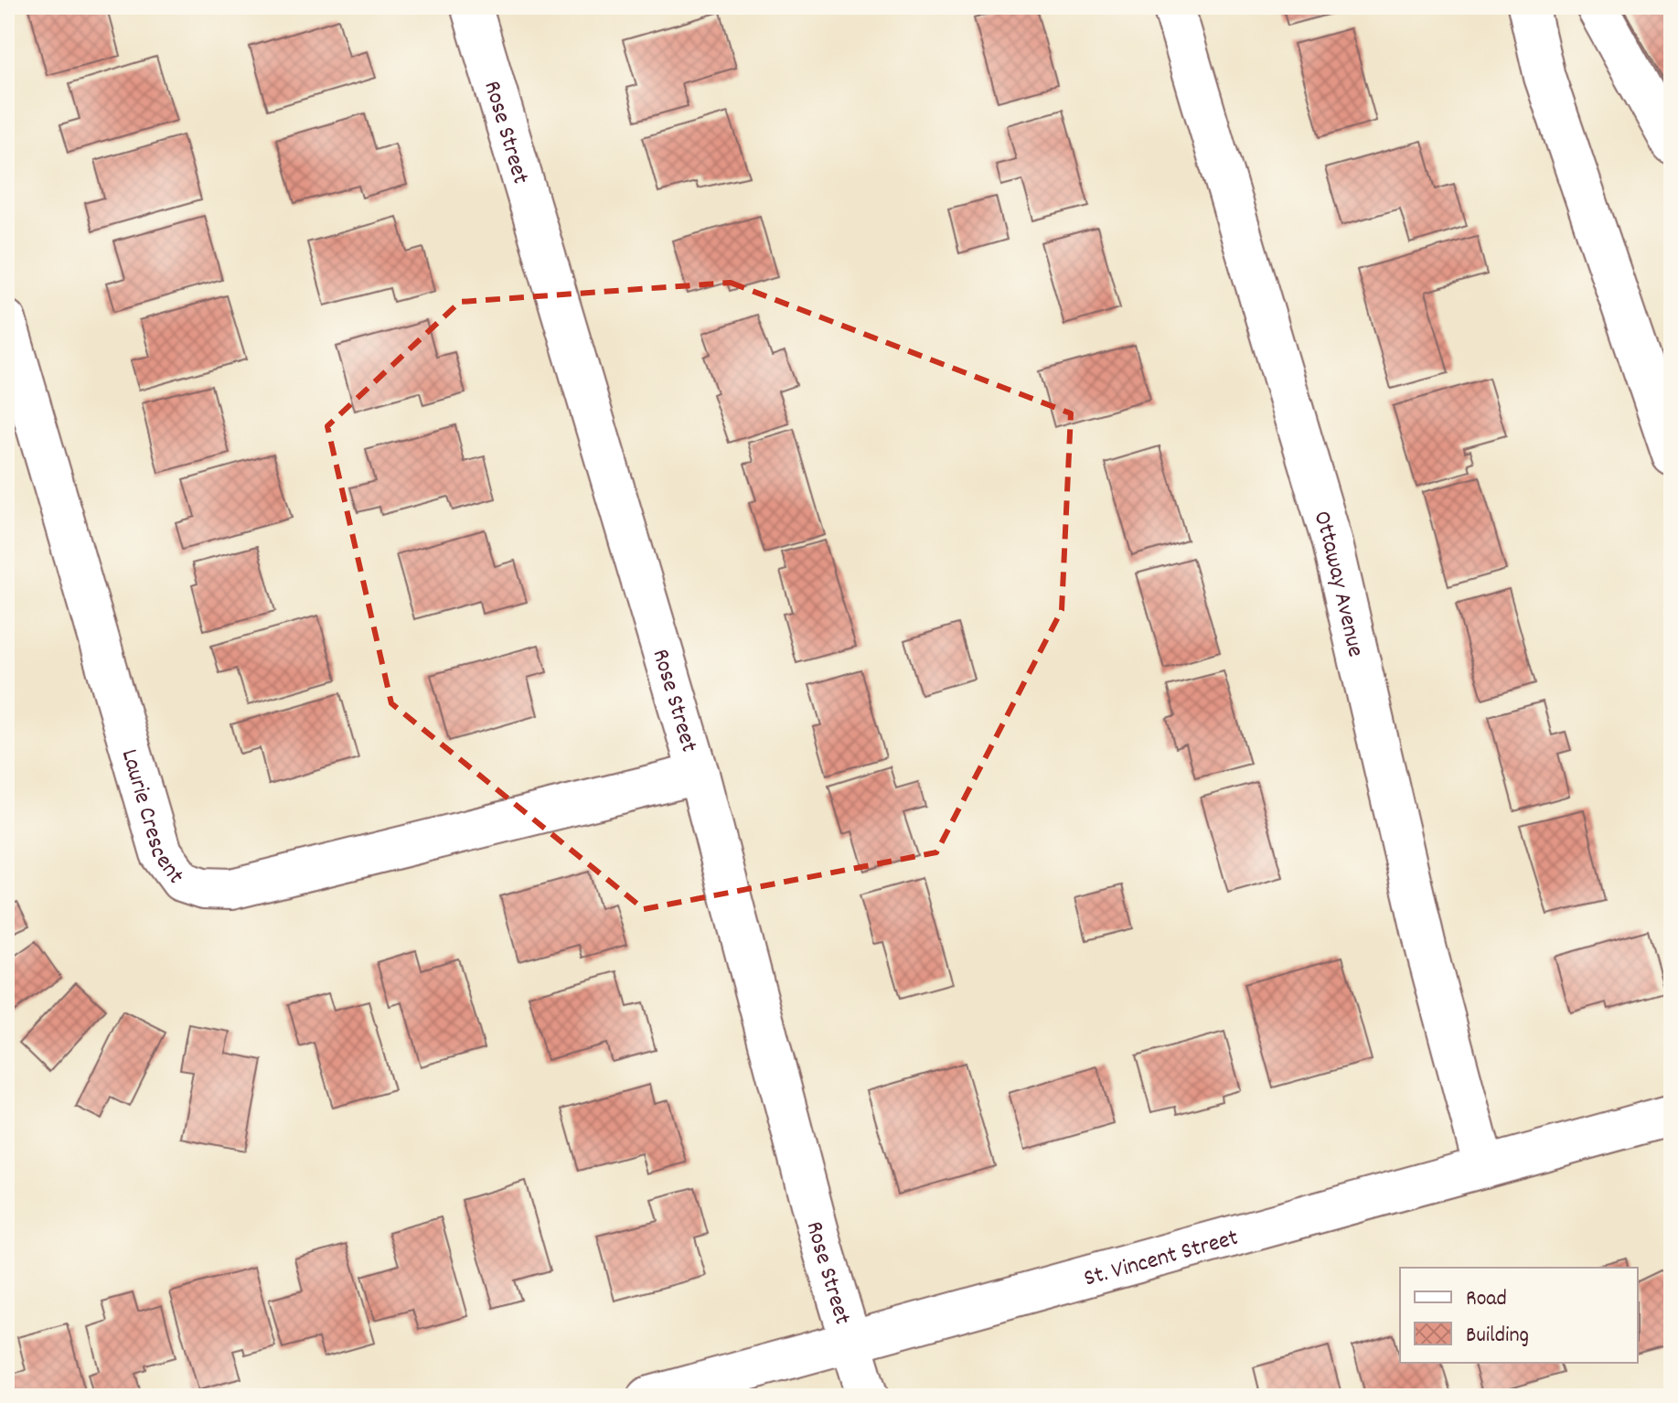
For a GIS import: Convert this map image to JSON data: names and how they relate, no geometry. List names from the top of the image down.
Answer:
{
  "streets": {
    "street": [
      "Rose Street",
      "Ottaway Avenue",
      "Laurie Crescent",
      "St. Vincent Street"
    ]
  },
  "crossings": [
    ["Rose Street", "Laurie Crescent"],
    ["Rose Street", "St. Vincent Street"],
    ["Ottaway Avenue", "St. Vincent Street"]
  ],
  "legend": ["Road", "Building"]
}
